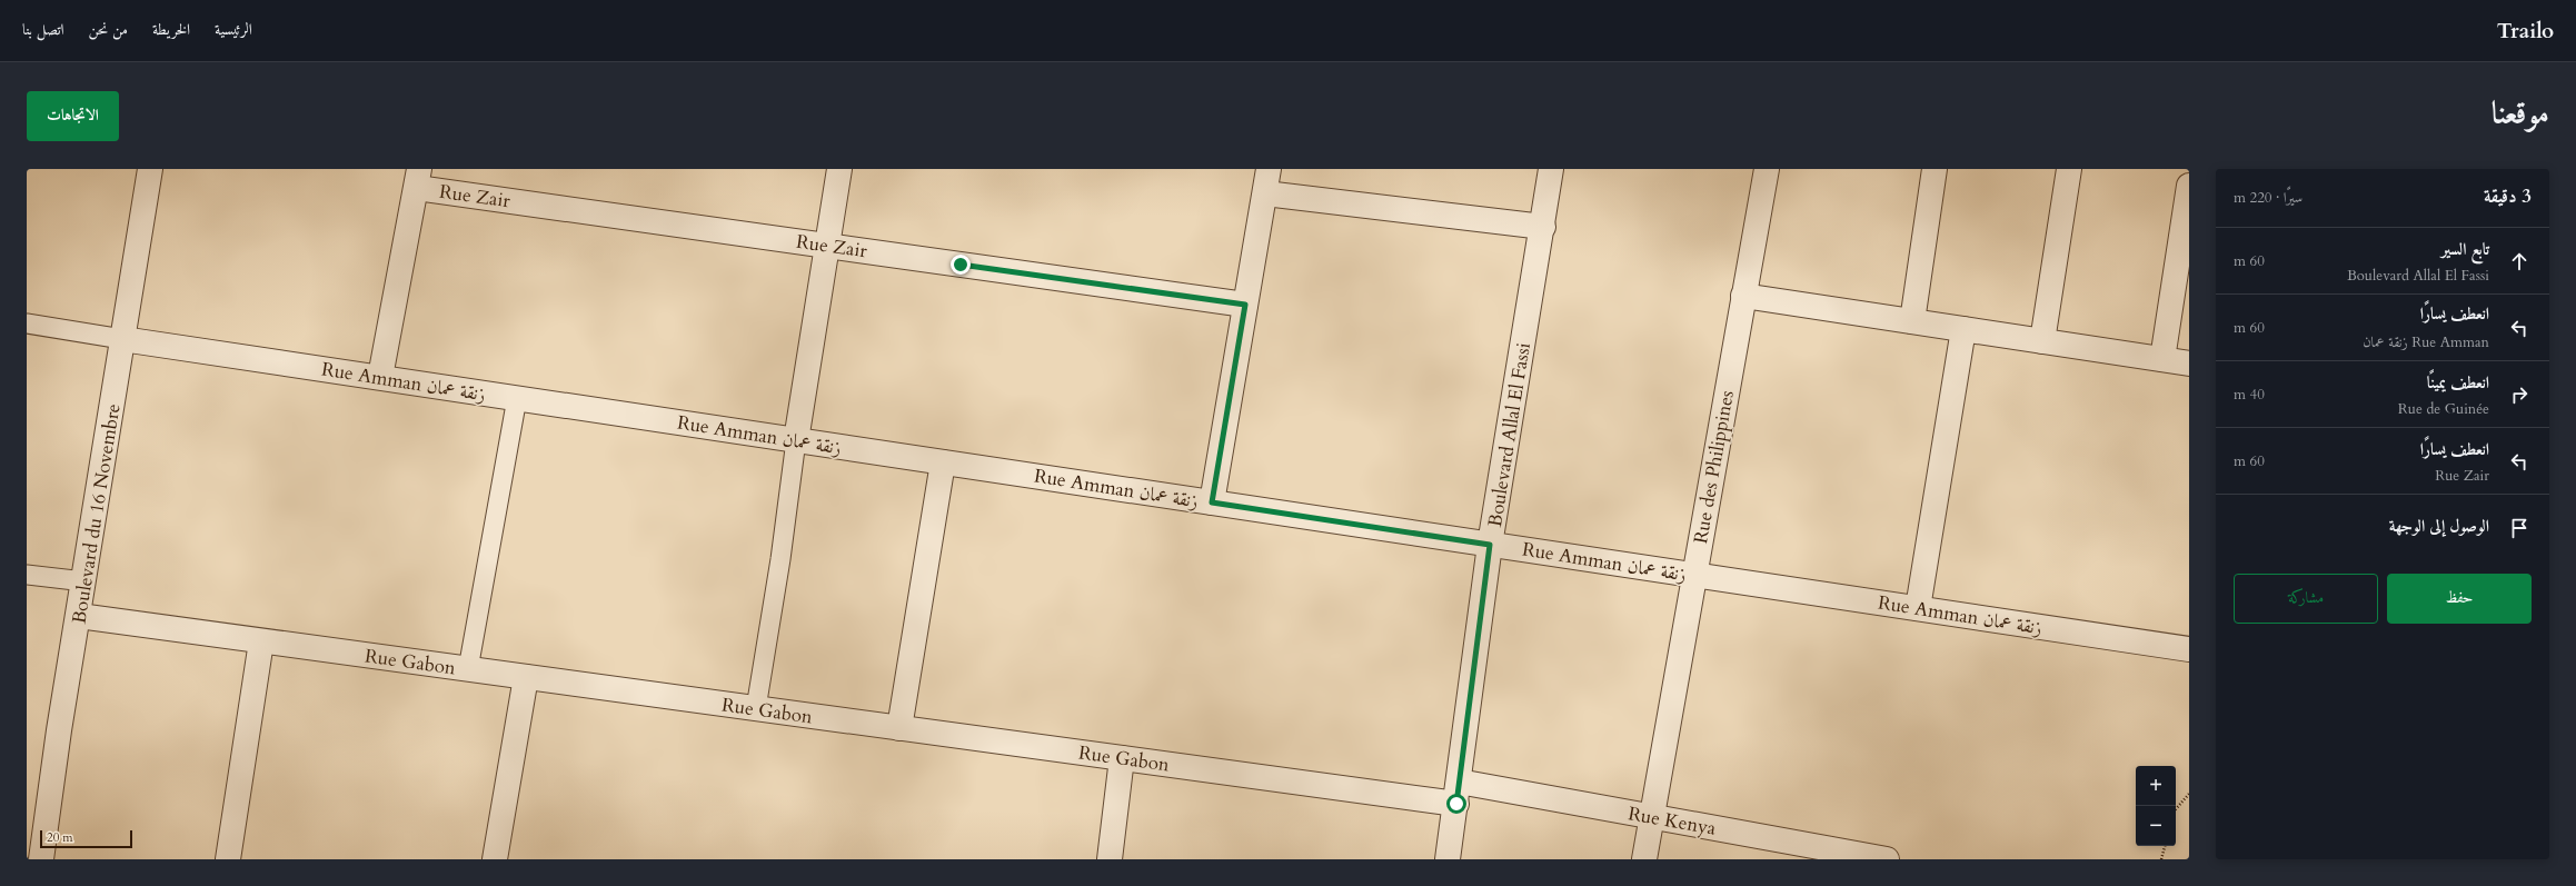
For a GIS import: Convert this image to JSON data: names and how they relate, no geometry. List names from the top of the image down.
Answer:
{
  "streets": {
    "street": [
      "Rue Zair",
      "Rue Amman زنقة عمان",
      "Boulevard Allal El Fassi",
      "Rue des Philippines",
      "Boulevard du 16 Novembre",
      "Rue Gabon",
      "Rue Kenya"
    ]
  },
  "crossings": [
    ["Rue Amman زنقة عمان", "Boulevard Allal El Fassi"],
    ["Rue Amman زنقة عمان", "Rue des Philippines"],
    ["Rue Amman زنقة عمان", "Boulevard du 16 Novembre"],
    ["Boulevard Allal El Fassi", "Rue Gabon"],
    ["Boulevard Allal El Fassi", "Rue Kenya"],
    ["Rue des Philippines", "Rue Kenya"],
    ["Boulevard du 16 Novembre", "Rue Gabon"],
    ["Rue Gabon", "Rue Kenya"]
  ],
  "scale_bar": "20 m",
  "page": {
    "header": "Trailo",
    "nav": [
      "الرئيسية",
      "الخريطة",
      "من نحن",
      "اتصل بنا"
    ],
    "title": "موقعنا",
    "buttons": [
      "الاتجاهات",
      ["حفظ", "مشاركة"]
    ],
    "heading": ["3 دقيقة", "سيرًا · 220 m"],
    "list": [
      ["تابع السير", "Boulevard Allal El Fassi", "60 m"],
      ["انعطف يسارًا", "Rue Amman زنقة عمان", "60 m"],
      ["انعطف يمينًا", "Rue de Guinée", "40 m"],
      ["انعطف يسارًا", "Rue Zair", "60 m"],
      "الوصول إلى الوجهة"
    ],
    "map_buttons": ["+", "−"],
    "scale": "20 m"
  }
}
